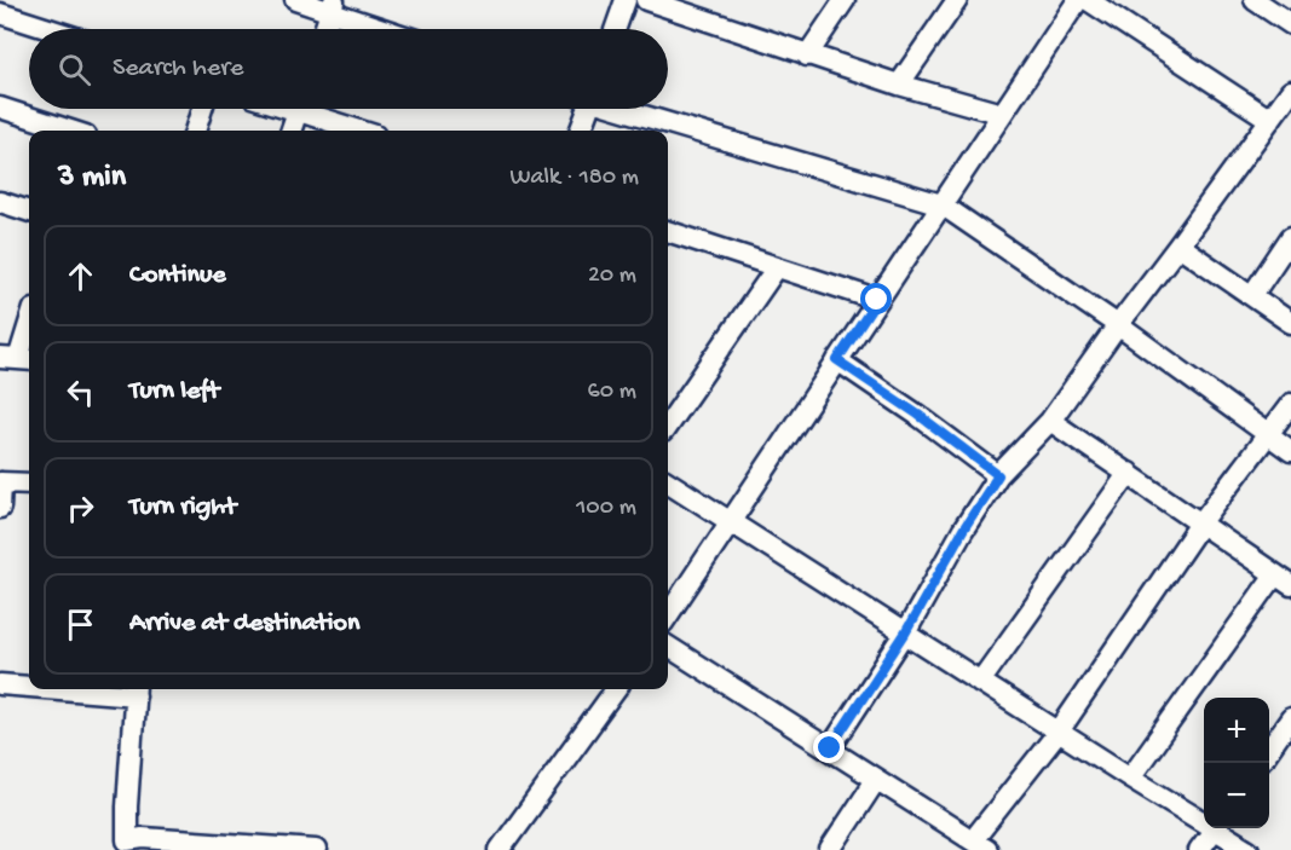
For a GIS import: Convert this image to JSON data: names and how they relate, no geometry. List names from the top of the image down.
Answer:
{
  "page": {
    "search": "Search here",
    "heading": ["3 min", "Walk · 180 m"],
    "list": [
      ["Continue", "20 m"],
      ["Turn left", "60 m"],
      ["Turn right", "100 m"],
      "Arrive at destination"
    ],
    "map_buttons": ["+", "−"]
  }
}
